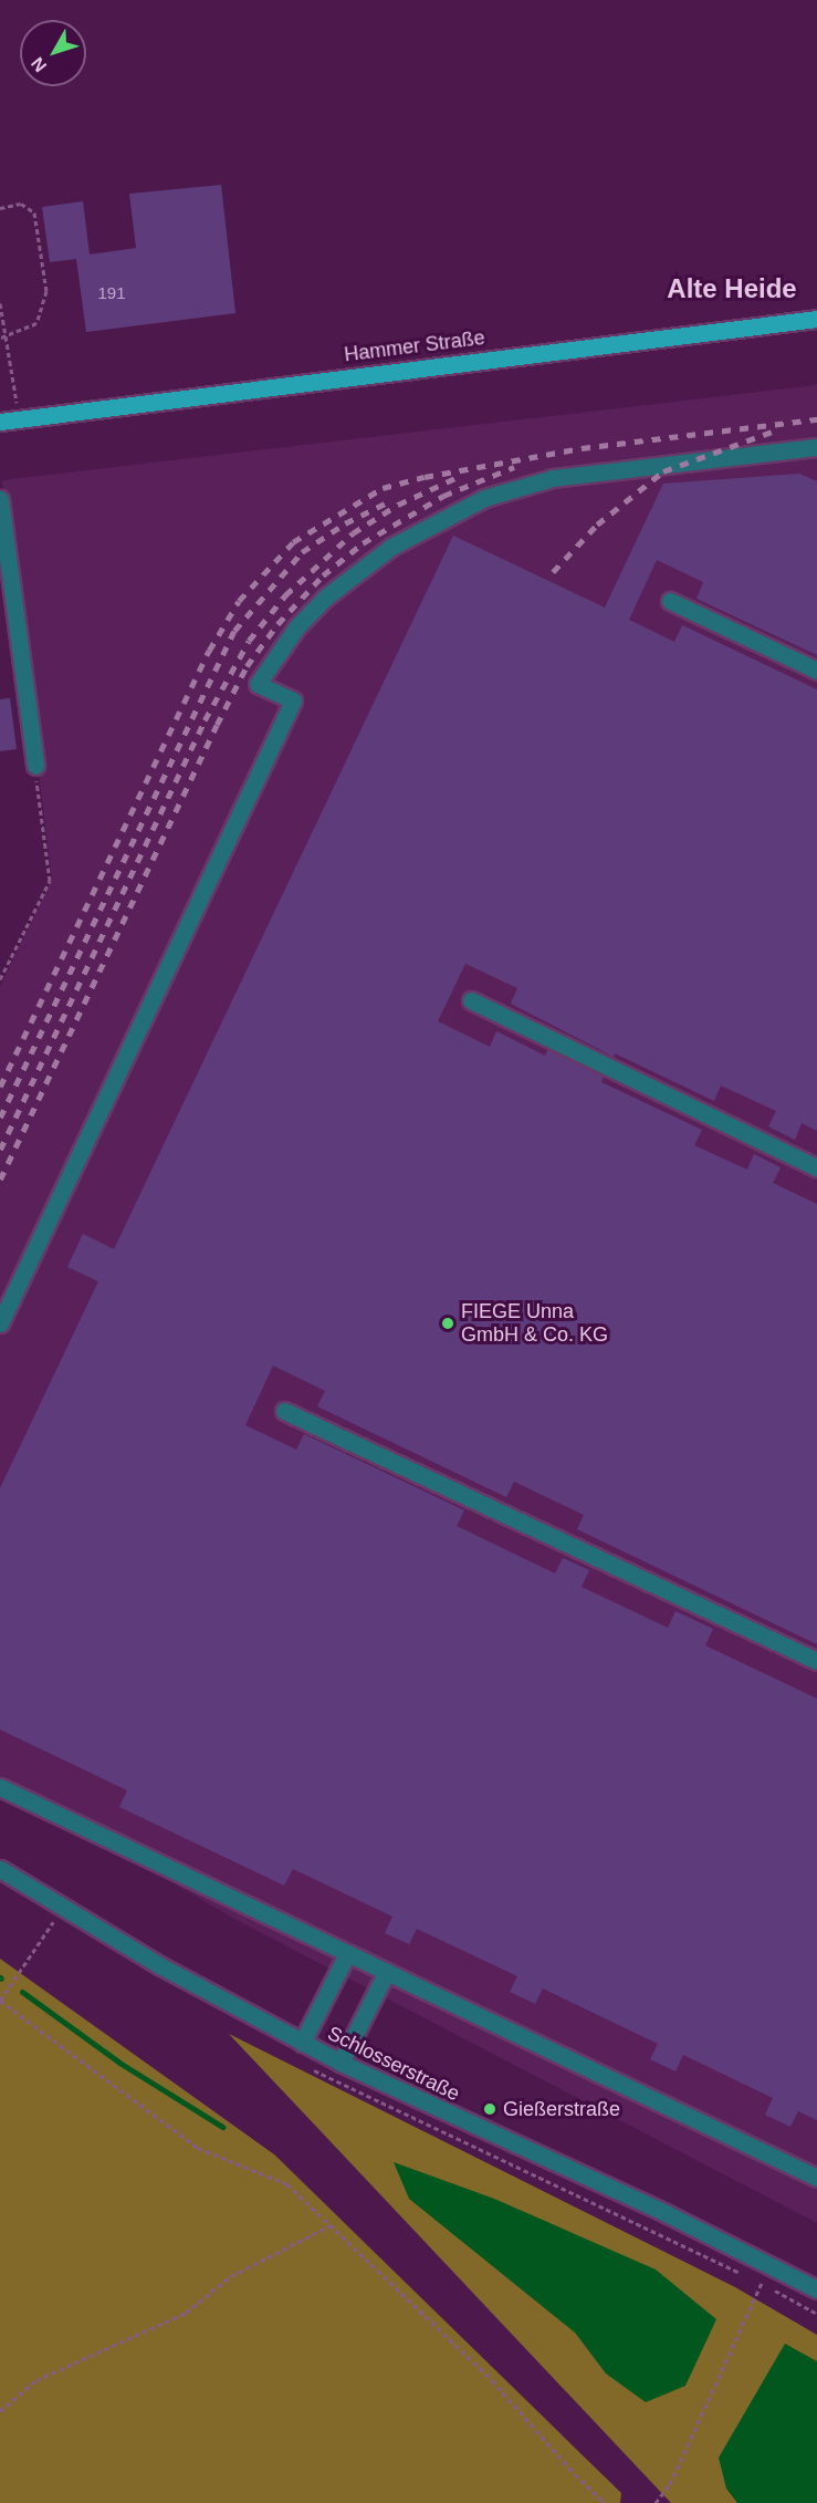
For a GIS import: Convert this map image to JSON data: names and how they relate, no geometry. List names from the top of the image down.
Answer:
{
  "streets": {
    "main road": ["Hammer Straße"],
    "street": ["Schlosserstraße"]
  },
  "districts": ["Alte Heide"],
  "places": ["FIEGE Unna GmbH & Co. KG", "Gießerstraße"],
  "house_numbers": ["191"],
  "north": "bottom left"
}
